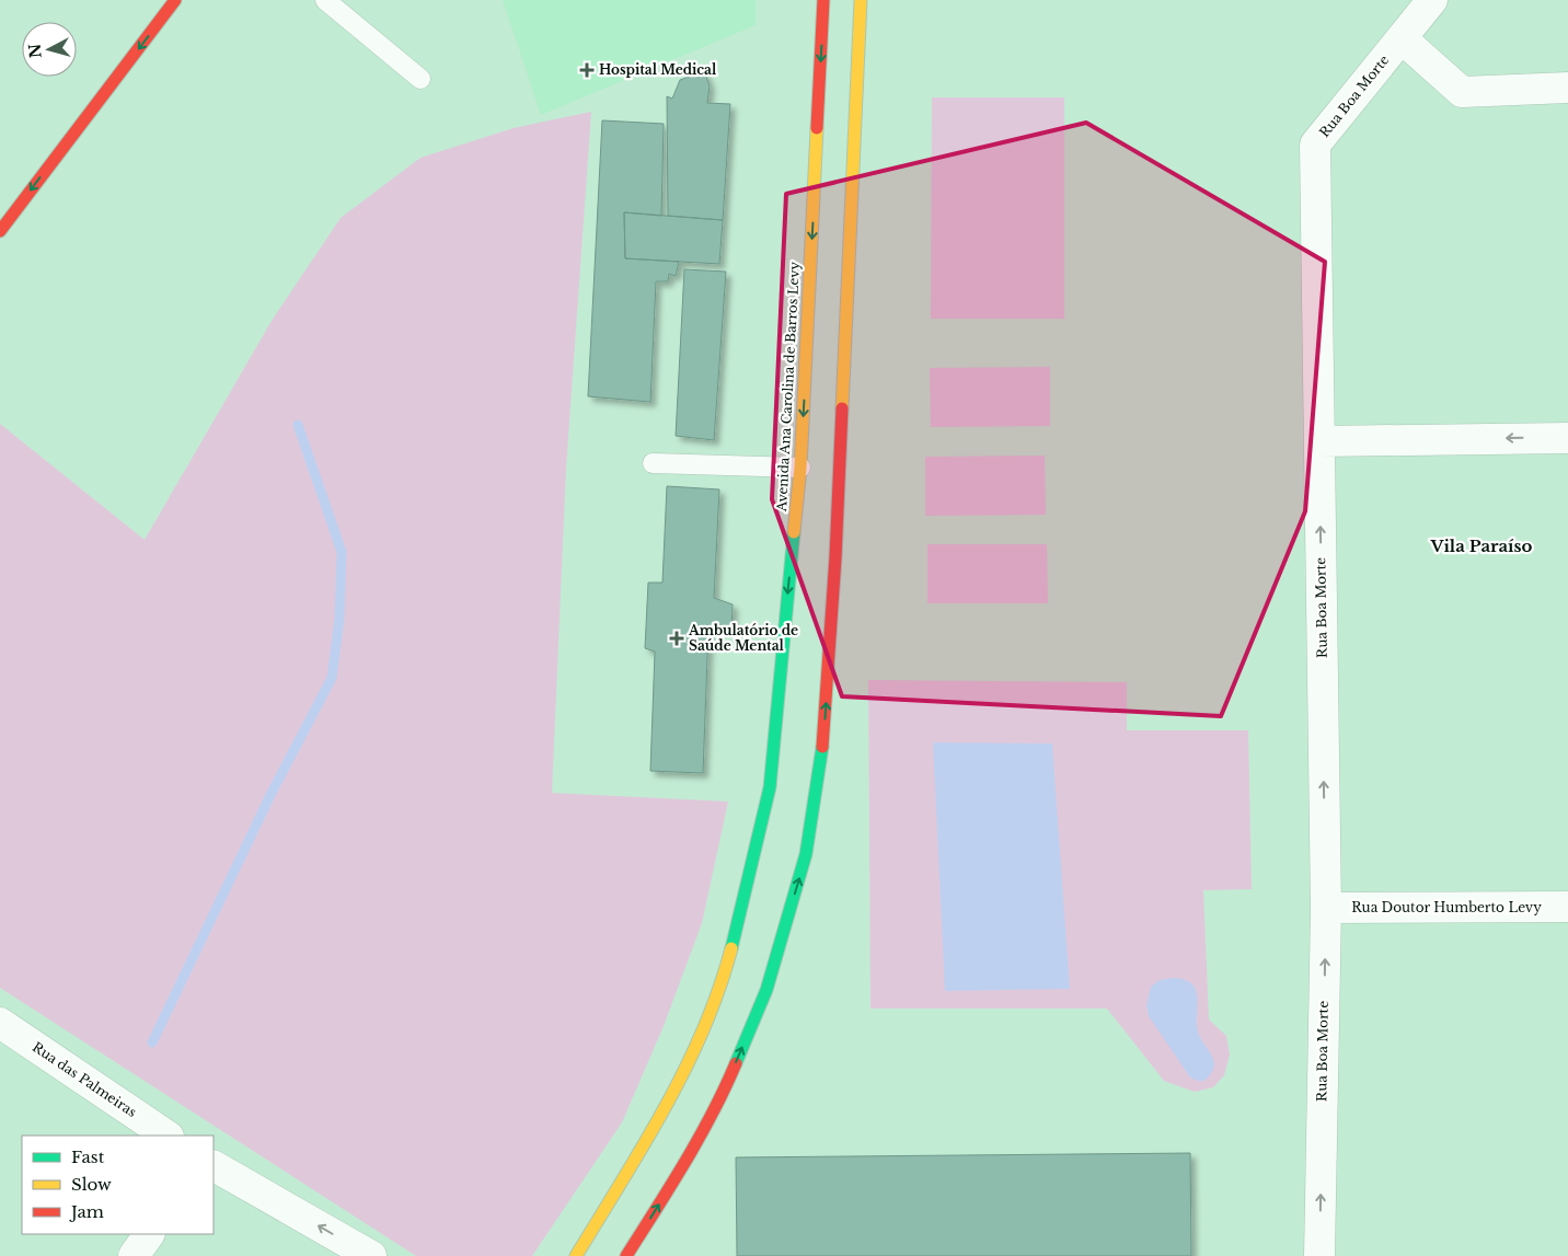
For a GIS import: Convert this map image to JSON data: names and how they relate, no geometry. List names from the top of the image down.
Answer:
{
  "streets": {
    "street": [
      "Rua Boa Morte",
      "Avenida Ana Carolina de Barros Levy",
      "Rua Doutor Humberto Levy",
      "Rua das Palmeiras"
    ]
  },
  "crossings": [
    ["Rua Boa Morte", "Rua Doutor Humberto Levy"]
  ],
  "one_way": ["Rua Boa Morte"],
  "districts": ["Vila Paraíso"],
  "places": {
    "health": ["Hospital Medical", "Ambulatório de Saúde Mental"]
  },
  "legend": ["Fast", "Slow", "Jam"],
  "north": "left"
}
